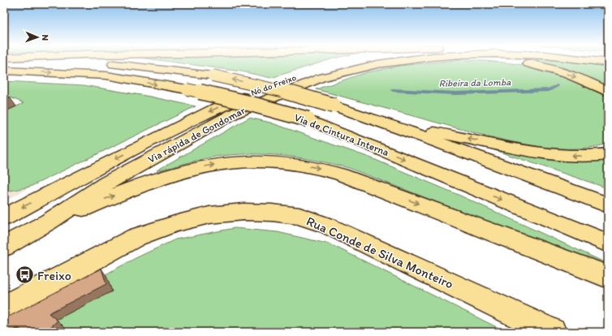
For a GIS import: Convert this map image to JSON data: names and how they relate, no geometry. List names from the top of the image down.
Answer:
{
  "streets": {
    "main road": [
      "Nó do Freixo",
      "Via rápida de Gondomar",
      "Via de Cintura Interna",
      "Rua Conde de Silva Monteiro"
    ]
  },
  "one_way": ["Nó do Freixo"],
  "water": ["Ribeira da Lomba"],
  "places": {
    "bus stop": ["Freixo"]
  },
  "north": "right"
}
